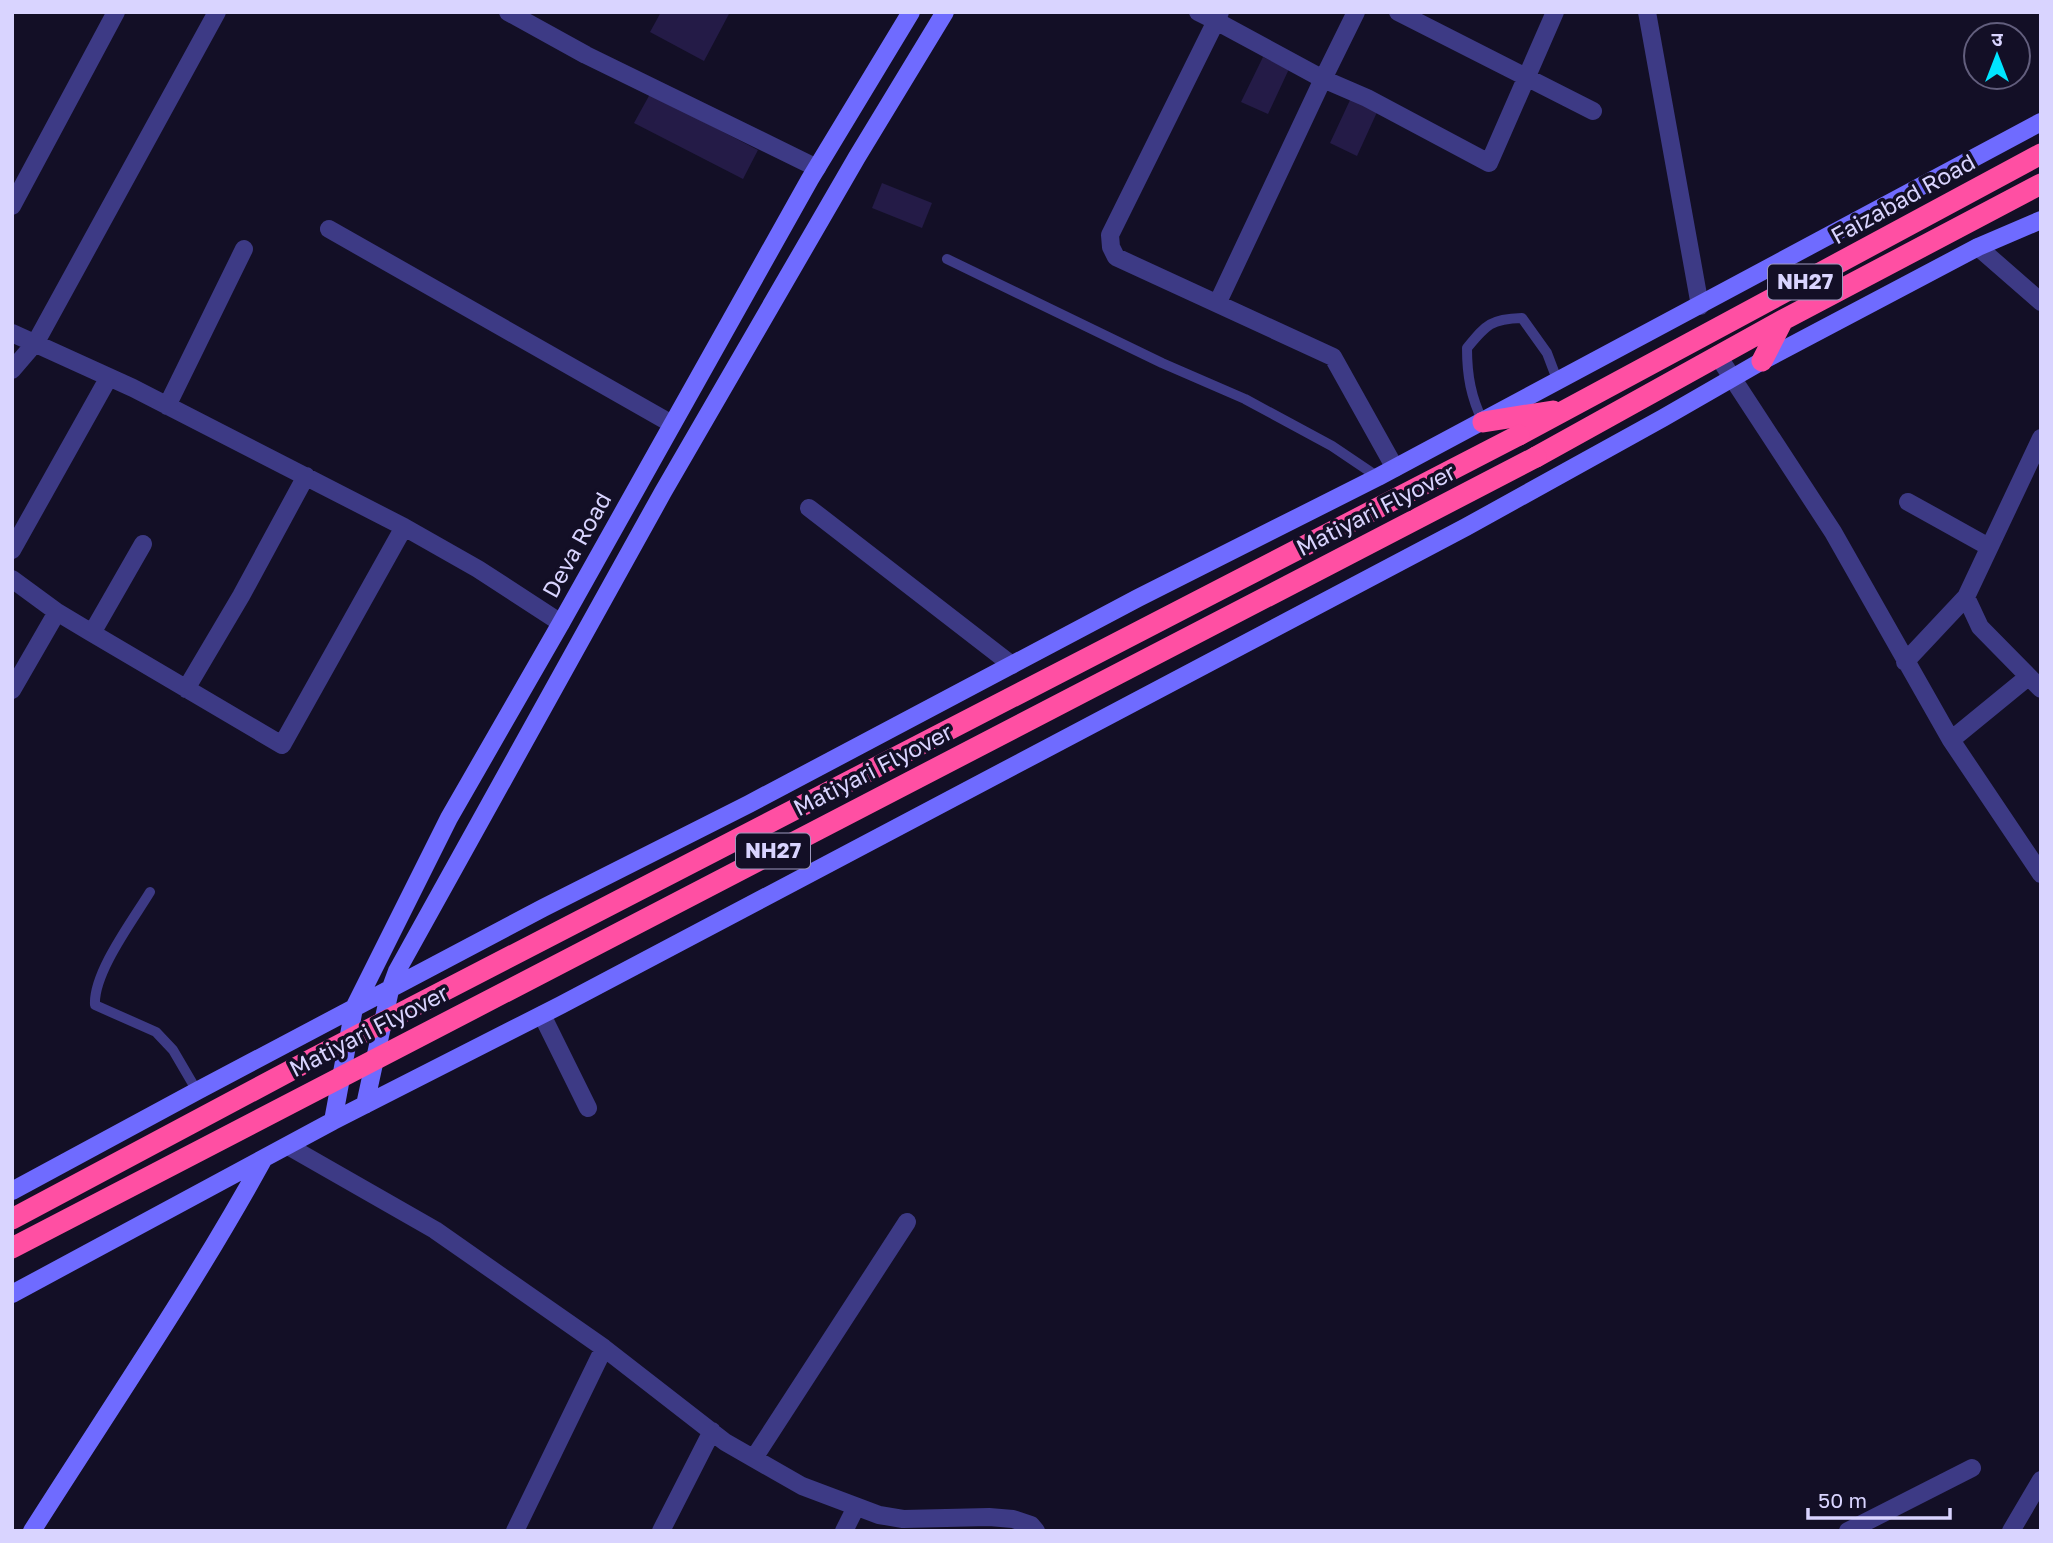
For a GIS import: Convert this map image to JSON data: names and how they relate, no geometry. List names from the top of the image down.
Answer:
{
  "streets": {
    "highway": ["Faizabad Road", "NH27", "Matiyari Flyover"],
    "street": ["Deva Road"]
  },
  "crossings": [
    ["Faizabad Road", "Matiyari Flyover"],
    ["NH27", "Matiyari Flyover"]
  ],
  "scale_bar": "50 m",
  "north": "top"
}
